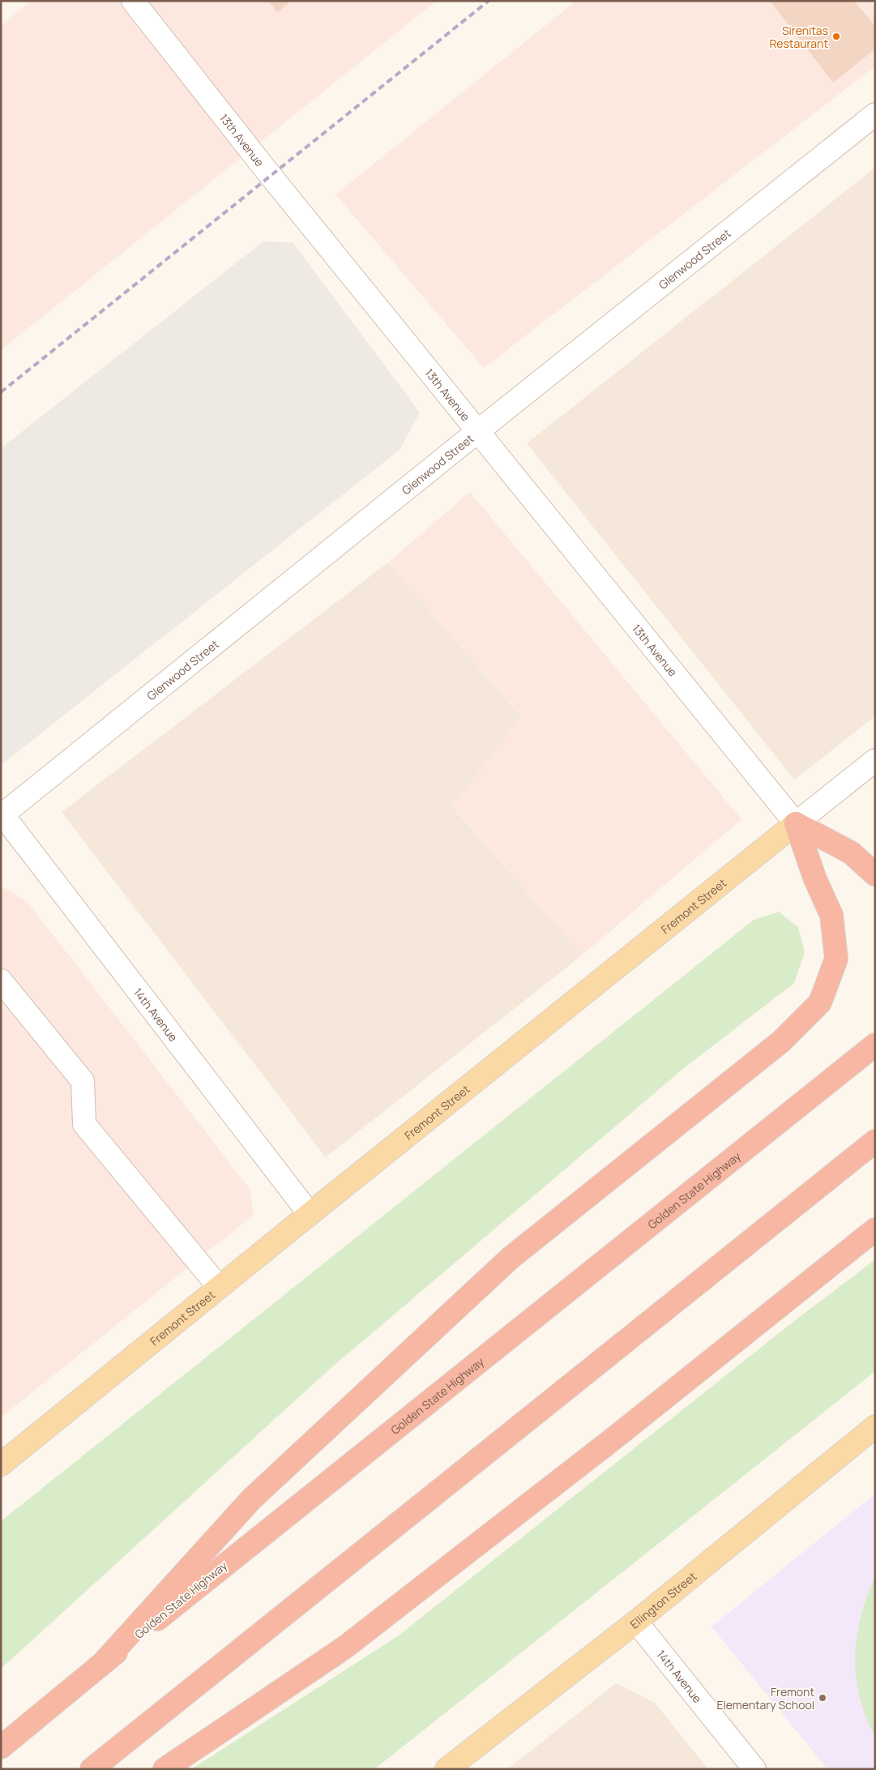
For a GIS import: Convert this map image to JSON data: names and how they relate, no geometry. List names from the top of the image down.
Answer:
{
  "streets": {
    "highway": ["Golden State Highway"],
    "main road": ["Fremont Street", "Ellington Street"],
    "street": ["13th Avenue", "Glenwood Street", "14th Avenue"]
  },
  "crossings": [
    ["13th Avenue", "Glenwood Street"],
    ["13th Avenue", "Fremont Street"],
    ["Glenwood Street", "14th Avenue"],
    ["Fremont Street", "14th Avenue"],
    ["14th Avenue", "Ellington Street"]
  ],
  "places": ["Sirenitas Restaurant", "Fremont Elementary School"]
}
